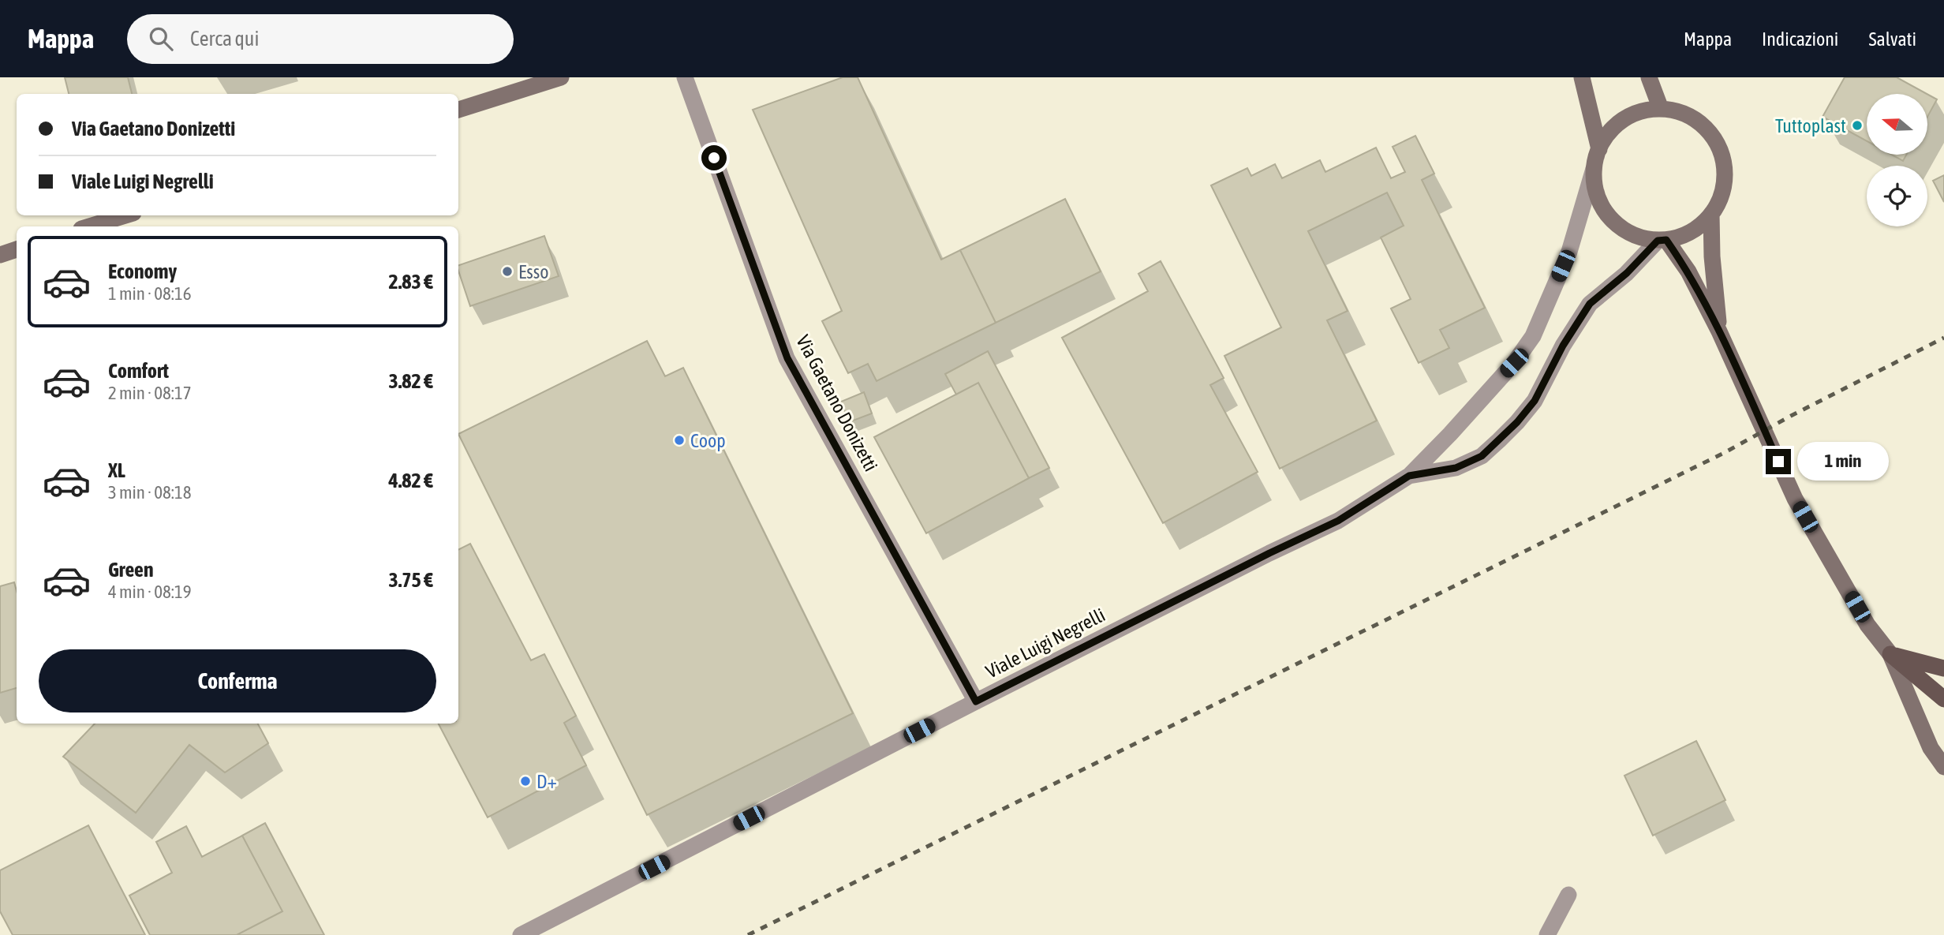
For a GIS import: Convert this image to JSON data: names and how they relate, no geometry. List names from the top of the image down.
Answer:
{
  "streets": {
    "street": ["Via Gaetano Donizetti", "Viale Luigi Negrelli"]
  },
  "crossings": [
    ["Via Gaetano Donizetti", "Viale Luigi Negrelli"]
  ],
  "places": [
    "Tuttoplast",
    "Esso",
    "Coop",
    "D+"
  ],
  "north": "left",
  "page": {
    "header": "Mappa",
    "search": "Cerca qui",
    "nav": ["Mappa", "Indicazioni", "Salvati"],
    "banner": ["Via Gaetano Donizetti", "Viale Luigi Negrelli"],
    "list": [
      {
        "name": "Economy",
        "note": "1 min · 08:16",
        "value": "2.83 €"
      },
      {
        "name": "Comfort",
        "note": "2 min · 08:17",
        "value": "3.82 €"
      },
      {
        "name": "XL",
        "note": "3 min · 08:18",
        "value": "4.82 €"
      },
      {
        "name": "Green",
        "note": "4 min · 08:19",
        "value": "3.75 €"
      }
    ],
    "bubble": "1 min",
    "buttons": "Conferma"
  }
}
